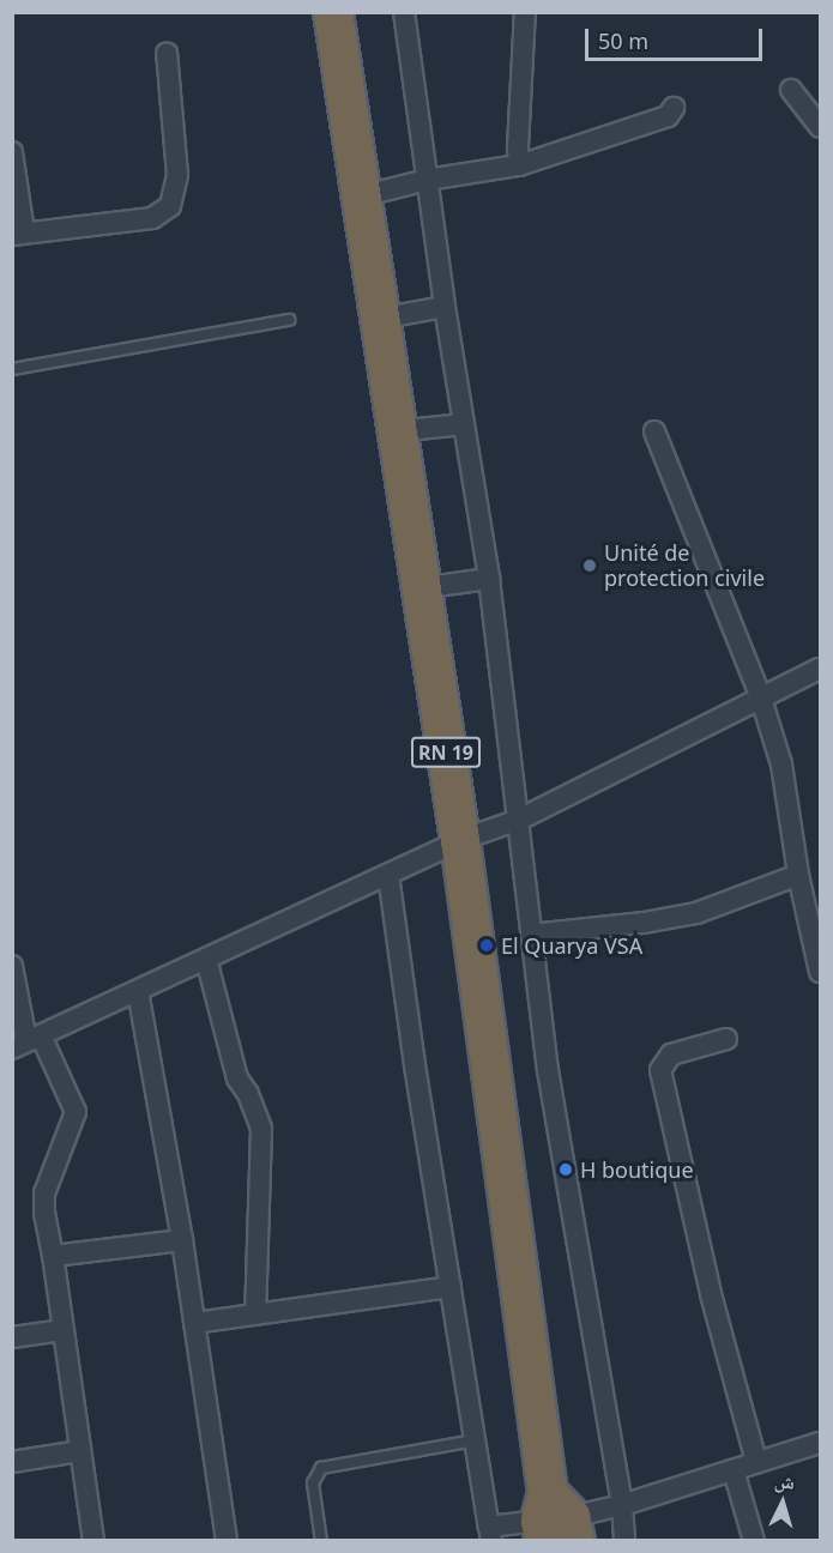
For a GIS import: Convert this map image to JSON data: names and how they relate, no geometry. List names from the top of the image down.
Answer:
{
  "streets": {
    "highway": ["RN 19"]
  },
  "places": ["Unité de protection civile", "El Quarya VSA", "H boutique"],
  "scale_bar": "50 m",
  "north": "top"
}
